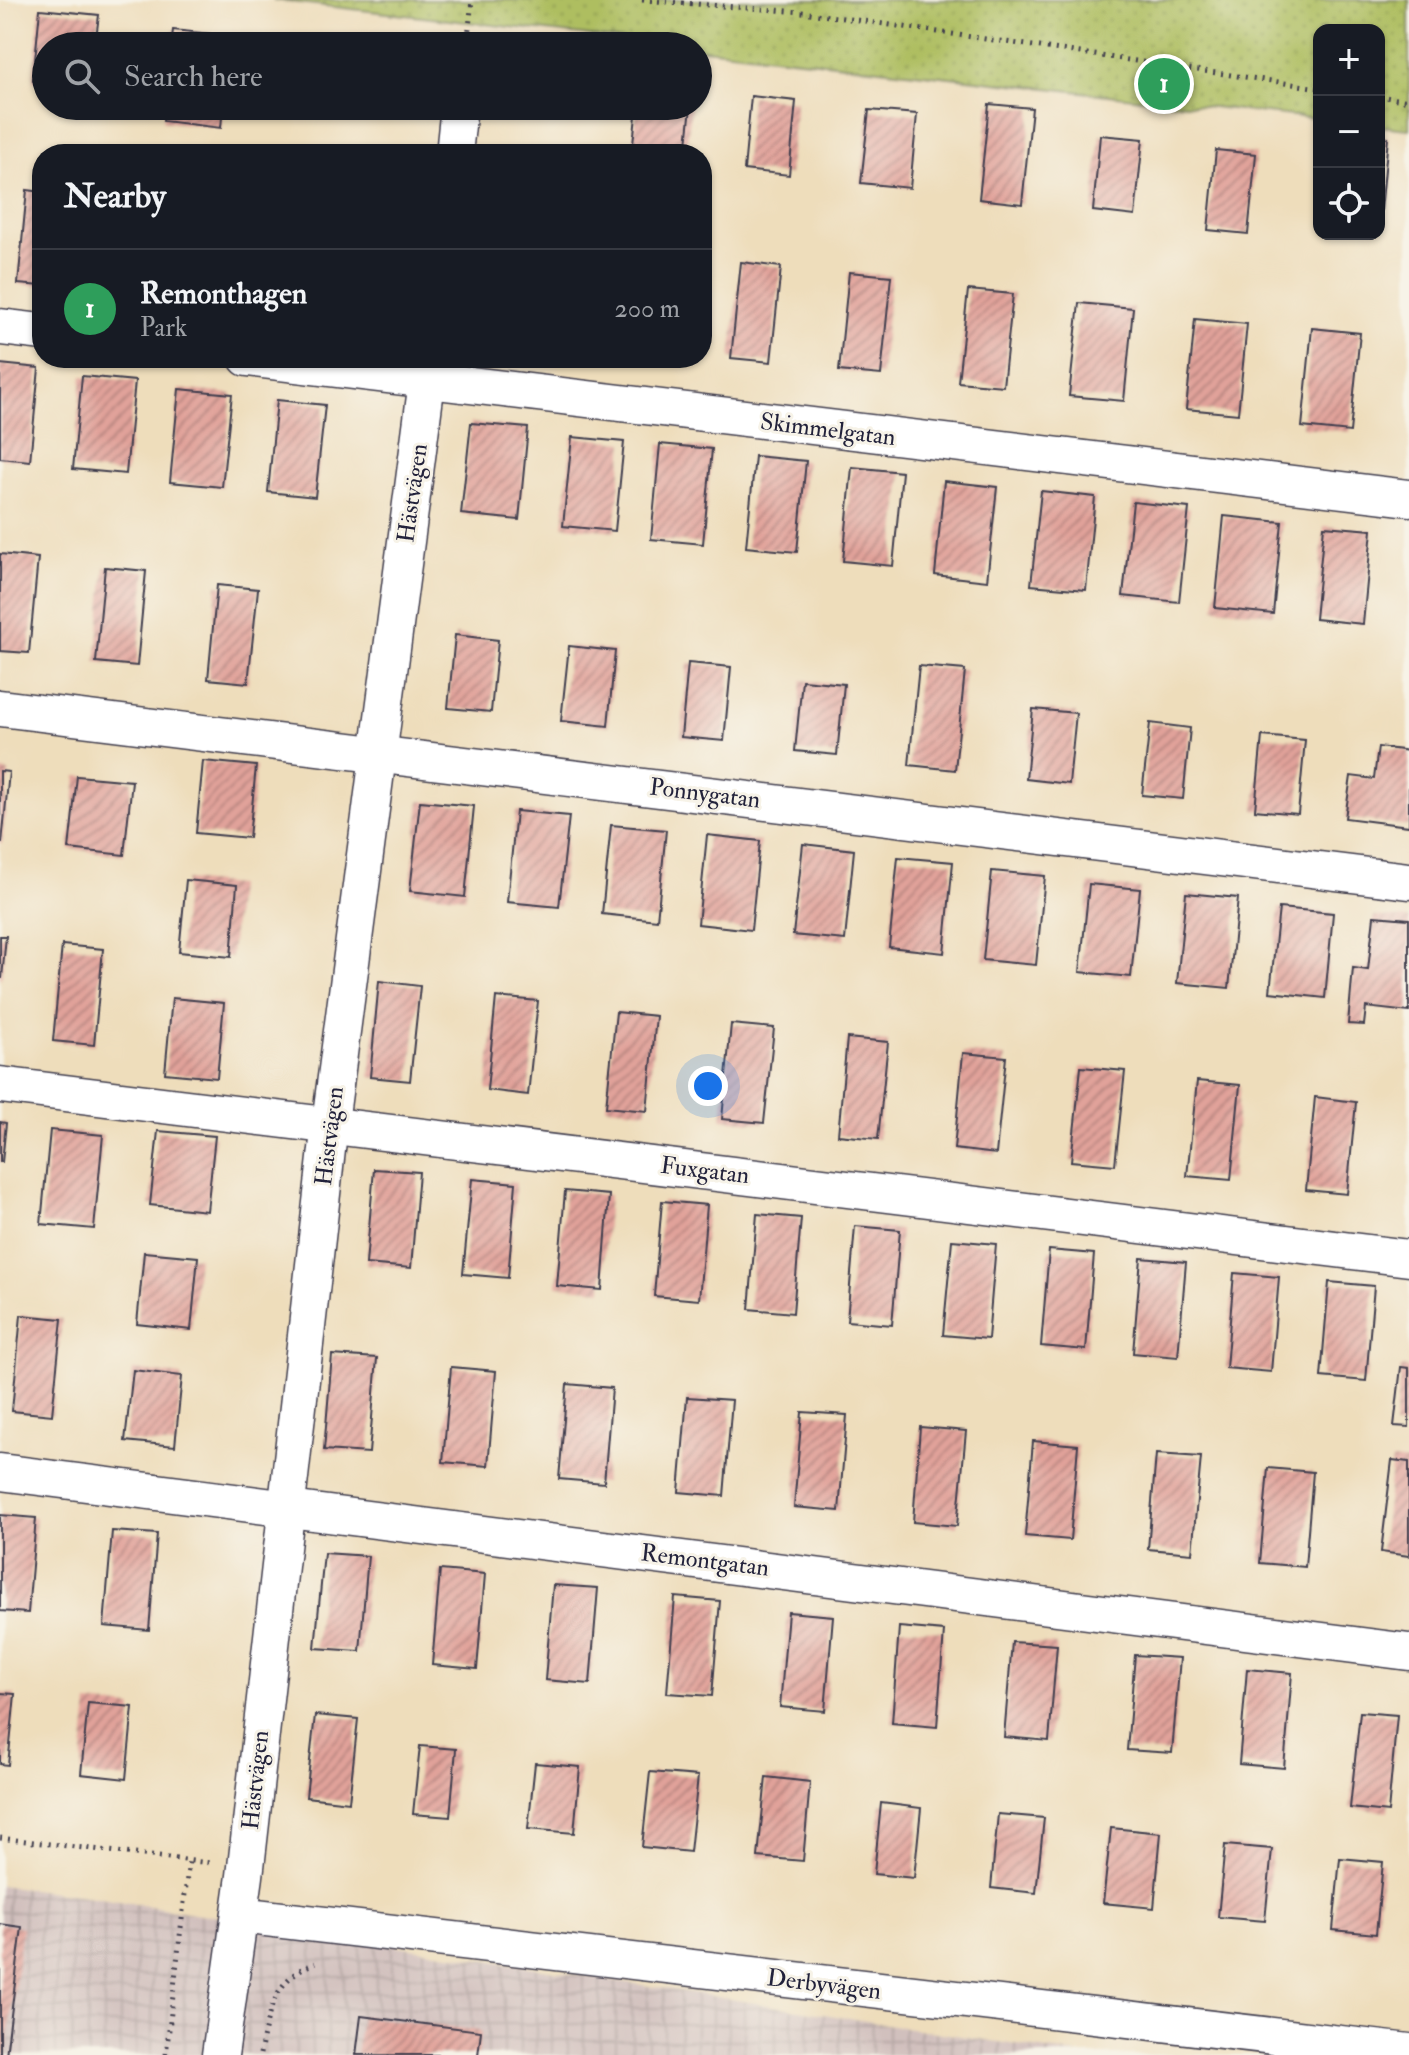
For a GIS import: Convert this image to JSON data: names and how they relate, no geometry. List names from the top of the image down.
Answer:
{
  "streets": {
    "street": [
      "Skimmelgatan",
      "Hästvägen",
      "Ponnygatan",
      "Fuxgatan",
      "Remontgatan",
      "Derbyvägen"
    ]
  },
  "crossings": [
    ["Skimmelgatan", "Hästvägen"],
    ["Hästvägen", "Ponnygatan"],
    ["Hästvägen", "Fuxgatan"],
    ["Hästvägen", "Remontgatan"],
    ["Hästvägen", "Derbyvägen"]
  ],
  "page": {
    "map_buttons": ["+", "−"],
    "search": "Search here",
    "pins": "1",
    "heading": "Nearby",
    "list": [
      {
        "mark": "1",
        "name": "Remonthagen",
        "note": "Park",
        "value": "200 m"
      }
    ]
  }
}
